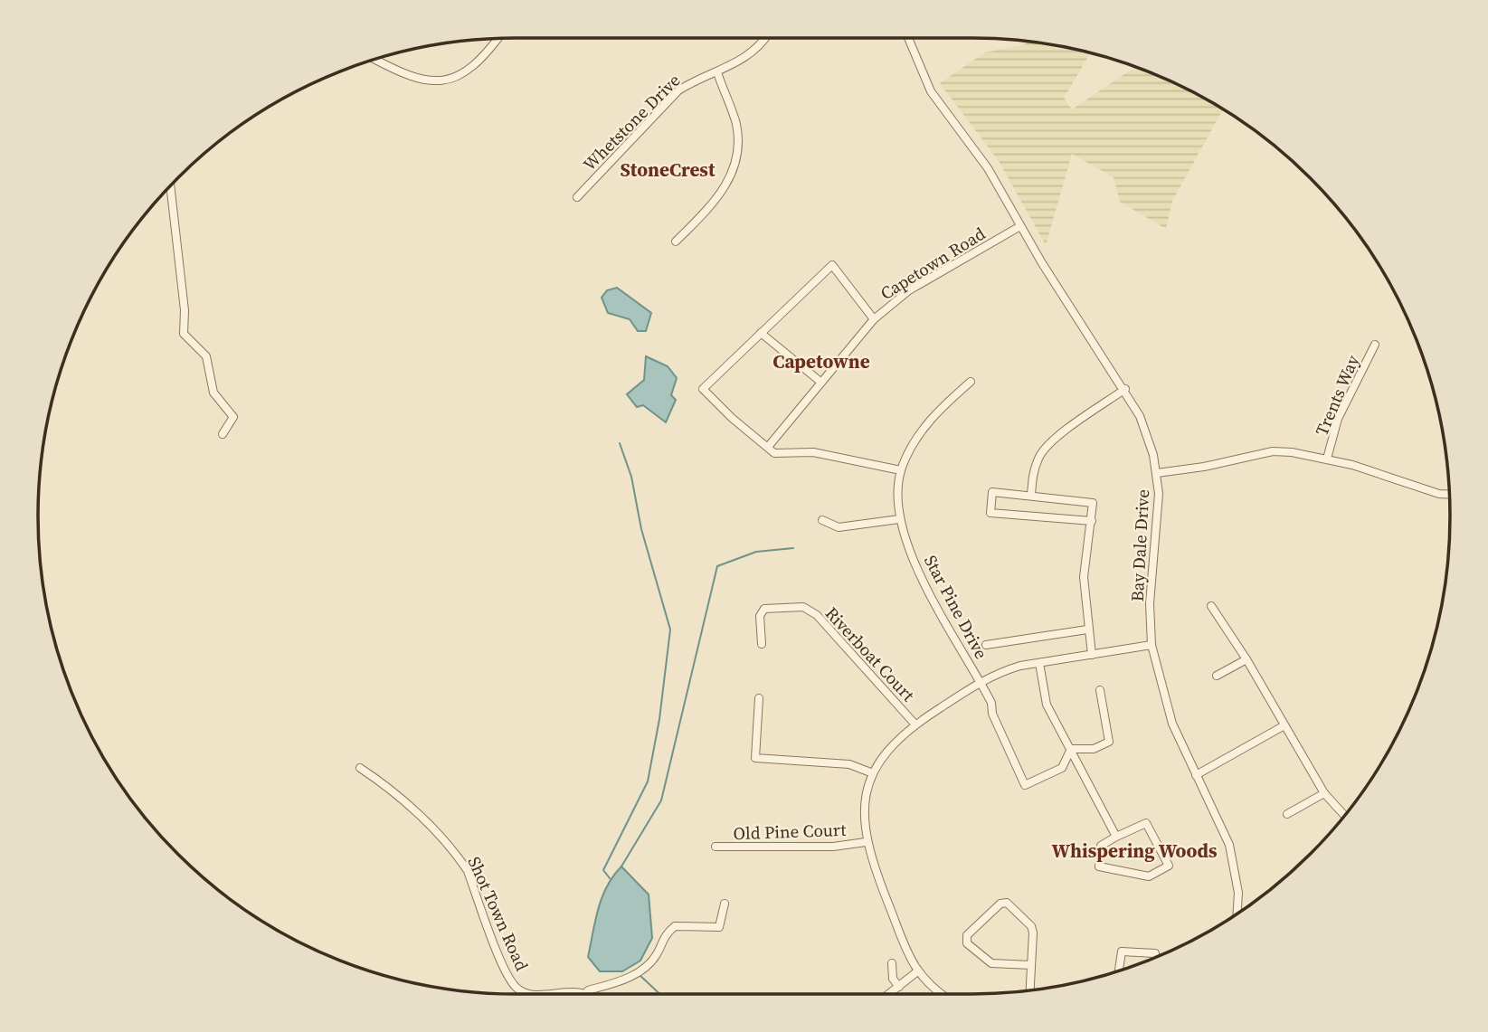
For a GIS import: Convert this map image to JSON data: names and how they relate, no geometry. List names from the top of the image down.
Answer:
{
  "streets": {
    "street": [
      "Whetstone Drive",
      "Capetown Road",
      "Trents Way",
      "Bay Dale Drive",
      "Star Pine Drive",
      "Riverboat Court",
      "Old Pine Court",
      "Shot Town Road"
    ]
  },
  "crossings": [
    ["Capetown Road", "Bay Dale Drive"]
  ],
  "districts": ["StoneCrest", "Capetowne", "Whispering Woods"]
}
